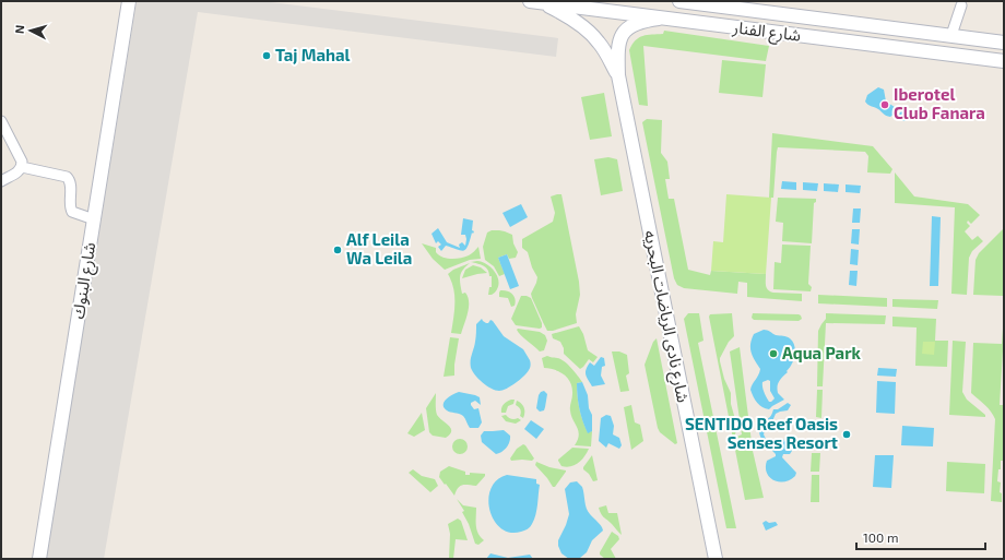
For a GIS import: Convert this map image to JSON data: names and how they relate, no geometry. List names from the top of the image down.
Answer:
{
  "streets": {
    "main road": ["شارع الفنار", "شارع البنوك", "شارع نادى الرياضات البحريه"]
  },
  "crossings": [
    ["شارع الفنار", "شارع نادى الرياضات البحريه"]
  ],
  "places": [
    "Taj Mahal",
    "Iberotel Club Fanara",
    "Alf Leila Wa Leila",
    "Aqua Park",
    "SENTIDO Reef Oasis Senses Resort"
  ],
  "scale_bar": "100 m",
  "north": "left"
}
